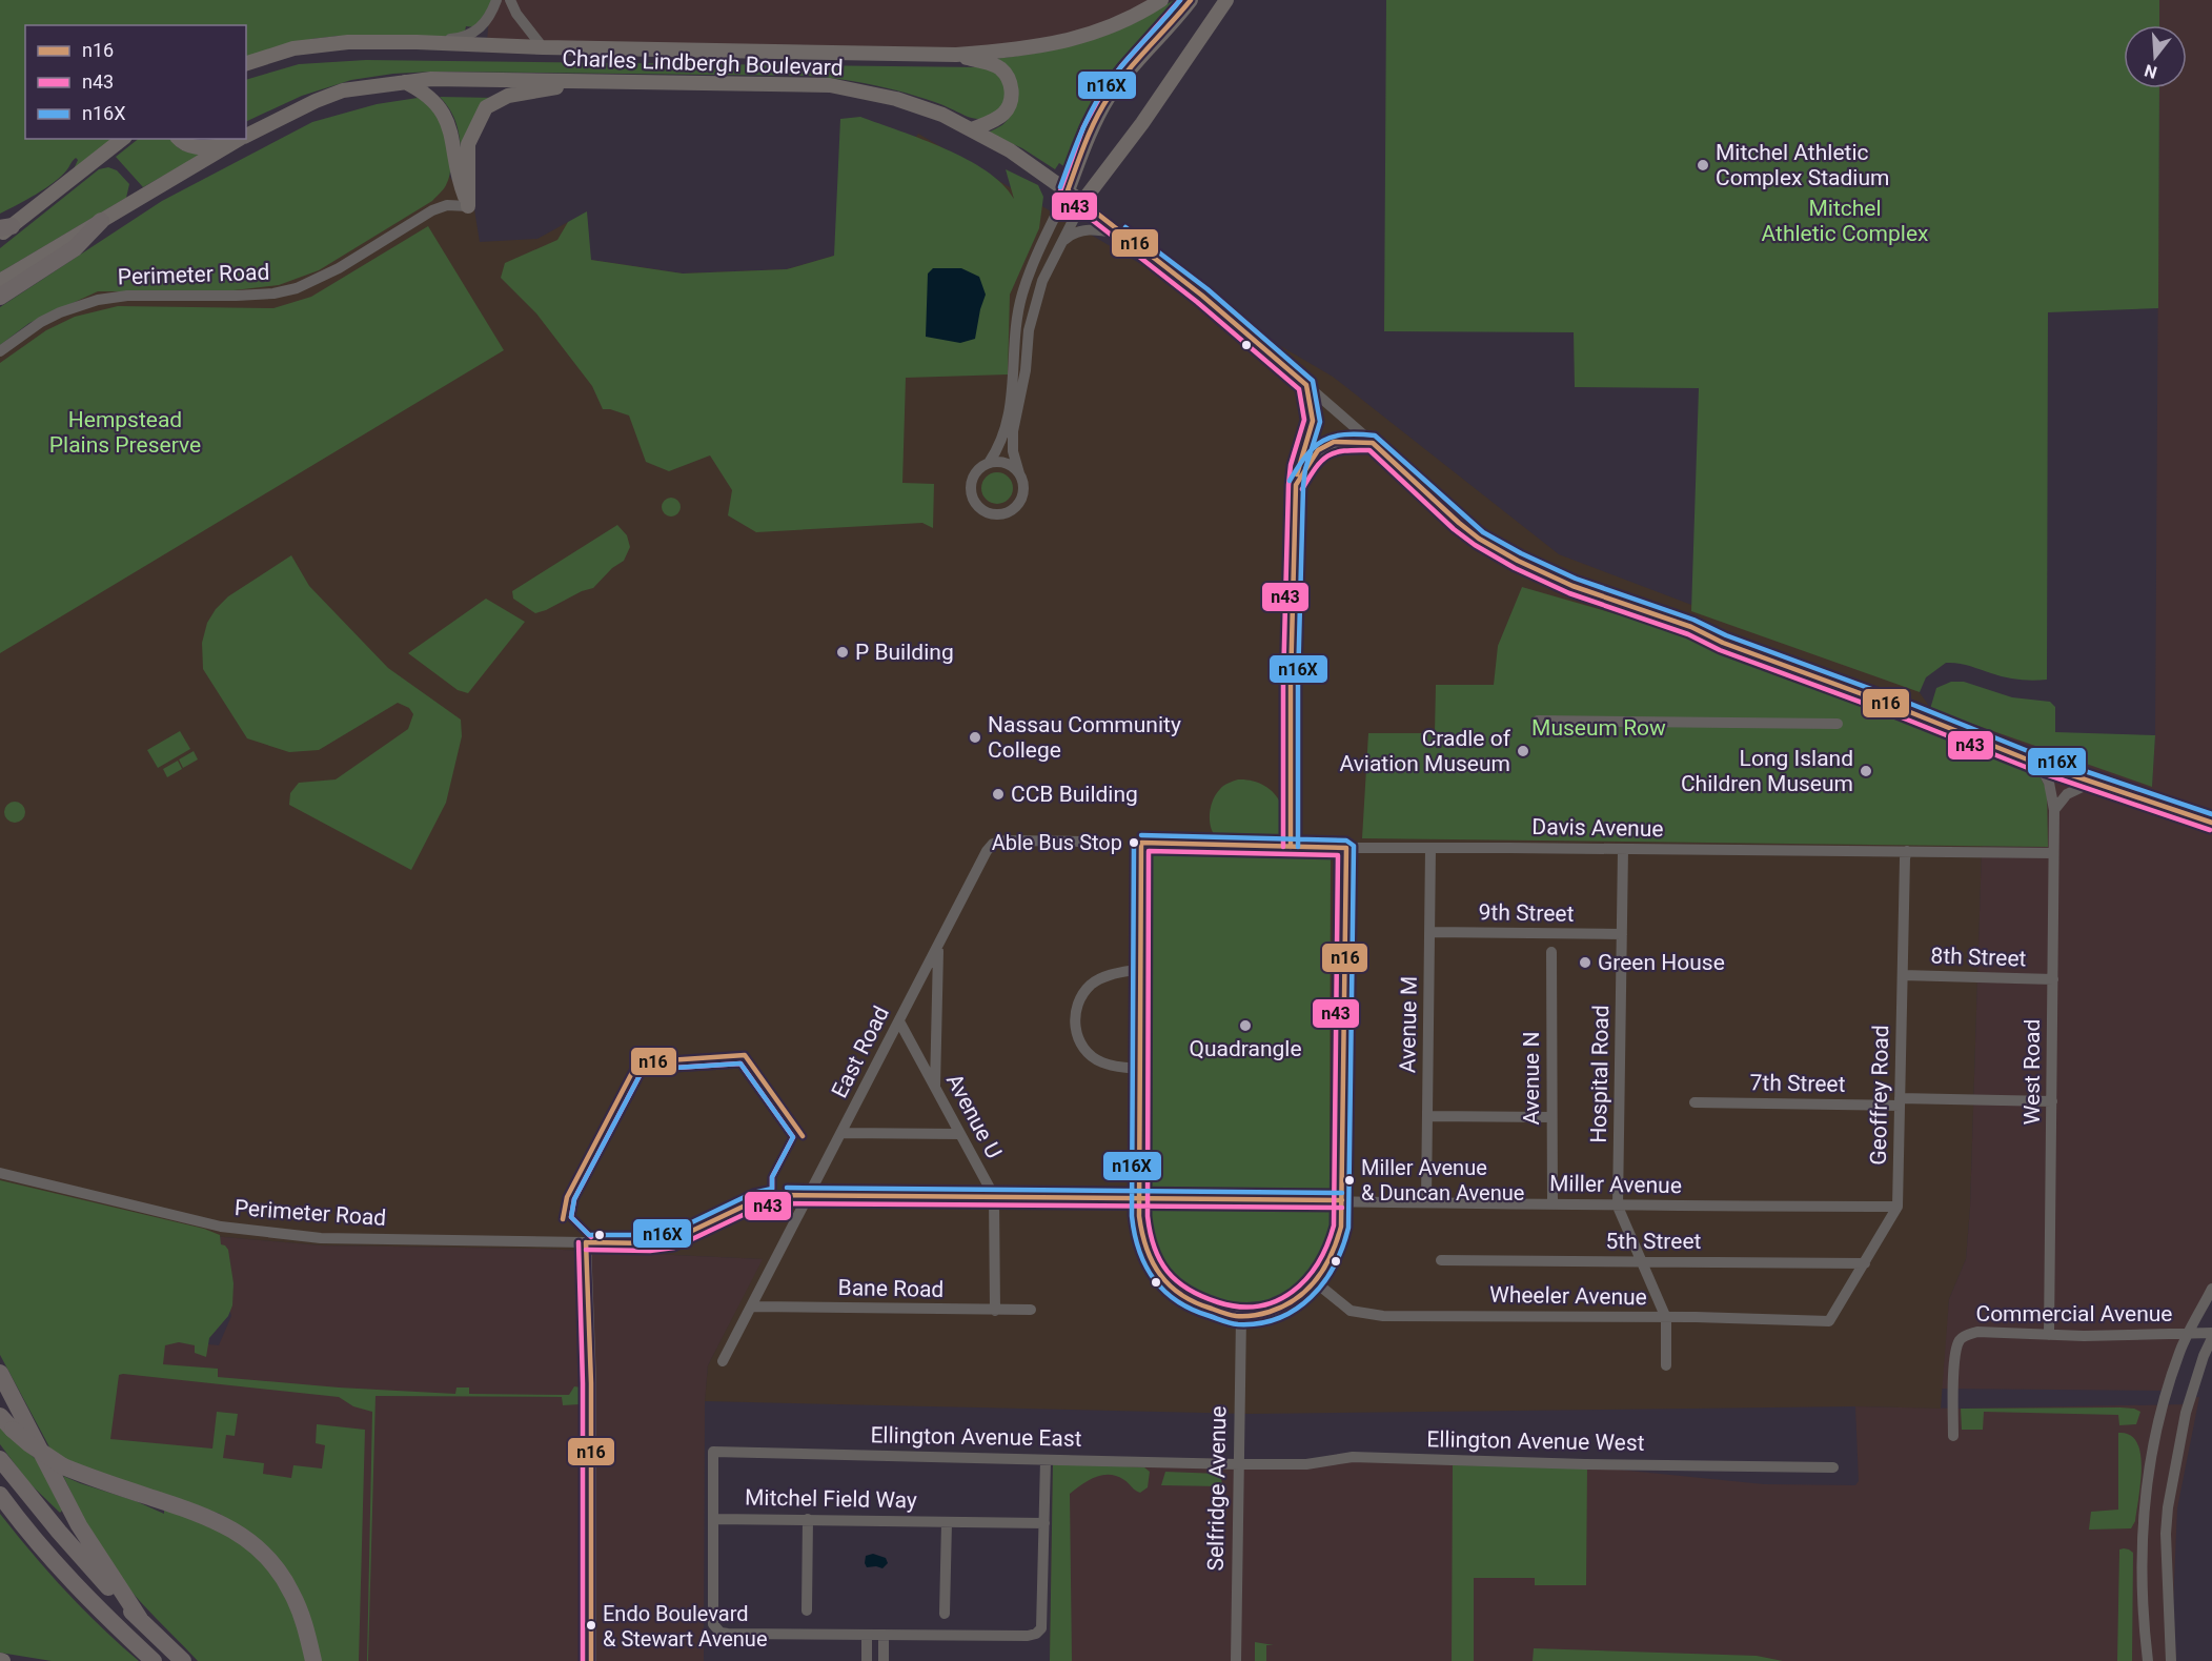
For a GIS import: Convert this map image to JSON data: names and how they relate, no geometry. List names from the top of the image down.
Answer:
{
  "streets": {
    "main road": ["Charles Lindbergh Boulevard"],
    "street": [
      "Perimeter Road",
      "Davis Avenue",
      "9th Street",
      "8th Street",
      "Avenue M",
      "East Road",
      "West Road",
      "Hospital Road",
      "Avenue N",
      "7th Street",
      "Geoffrey Road",
      "Avenue U",
      "Miller Avenue",
      "5th Street",
      "Bane Road",
      "Wheeler Avenue",
      "Commercial Avenue",
      "Ellington Avenue East",
      "Ellington Avenue West",
      "Selfridge Avenue",
      "Mitchel Field Way"
    ]
  },
  "crossings": [
    ["Charles Lindbergh Boulevard", "West Road"],
    ["Perimeter Road", "Miller Avenue"],
    ["Davis Avenue", "Avenue M"],
    ["Davis Avenue", "West Road"],
    ["Davis Avenue", "Hospital Road"],
    ["Davis Avenue", "Geoffrey Road"],
    ["9th Street", "Avenue M"],
    ["9th Street", "Hospital Road"],
    ["8th Street", "West Road"],
    ["8th Street", "Geoffrey Road"],
    ["Avenue M", "Miller Avenue"],
    ["East Road", "Avenue U"],
    ["East Road", "Miller Avenue"],
    ["East Road", "Bane Road"],
    ["West Road", "7th Street"],
    ["West Road", "Commercial Avenue"],
    ["Hospital Road", "Miller Avenue"],
    ["Hospital Road", "5th Street"],
    ["Hospital Road", "Wheeler Avenue"],
    ["Avenue N", "Miller Avenue"],
    ["7th Street", "Geoffrey Road"],
    ["Geoffrey Road", "Miller Avenue"],
    ["Geoffrey Road", "5th Street"],
    ["Geoffrey Road", "Wheeler Avenue"],
    ["Avenue U", "Miller Avenue"],
    ["Avenue U", "Bane Road"],
    ["Ellington Avenue East", "Ellington Avenue West"],
    ["Ellington Avenue East", "Selfridge Avenue"],
    ["Ellington Avenue East", "Mitchel Field Way"],
    ["Ellington Avenue West", "Selfridge Avenue"]
  ],
  "parks": ["Mitchel Athletic Complex", "Hempstead Plains Preserve", "Museum Row"],
  "places": [
    "Mitchel Athletic Complex Stadium",
    "P Building",
    "Nassau Community College",
    "Cradle of Aviation Museum",
    "Long Island Children Museum",
    "CCB Building",
    "Able Bus Stop",
    "Green House",
    "Quadrangle",
    "Miller Avenue & Duncan Avenue",
    "Endo Boulevard & Stewart Avenue"
  ],
  "lines": ["transit line n16", "transit line n43", "transit line n16X"],
  "legend": ["n16", "n43", "n16X"],
  "north": "bottom"
}
